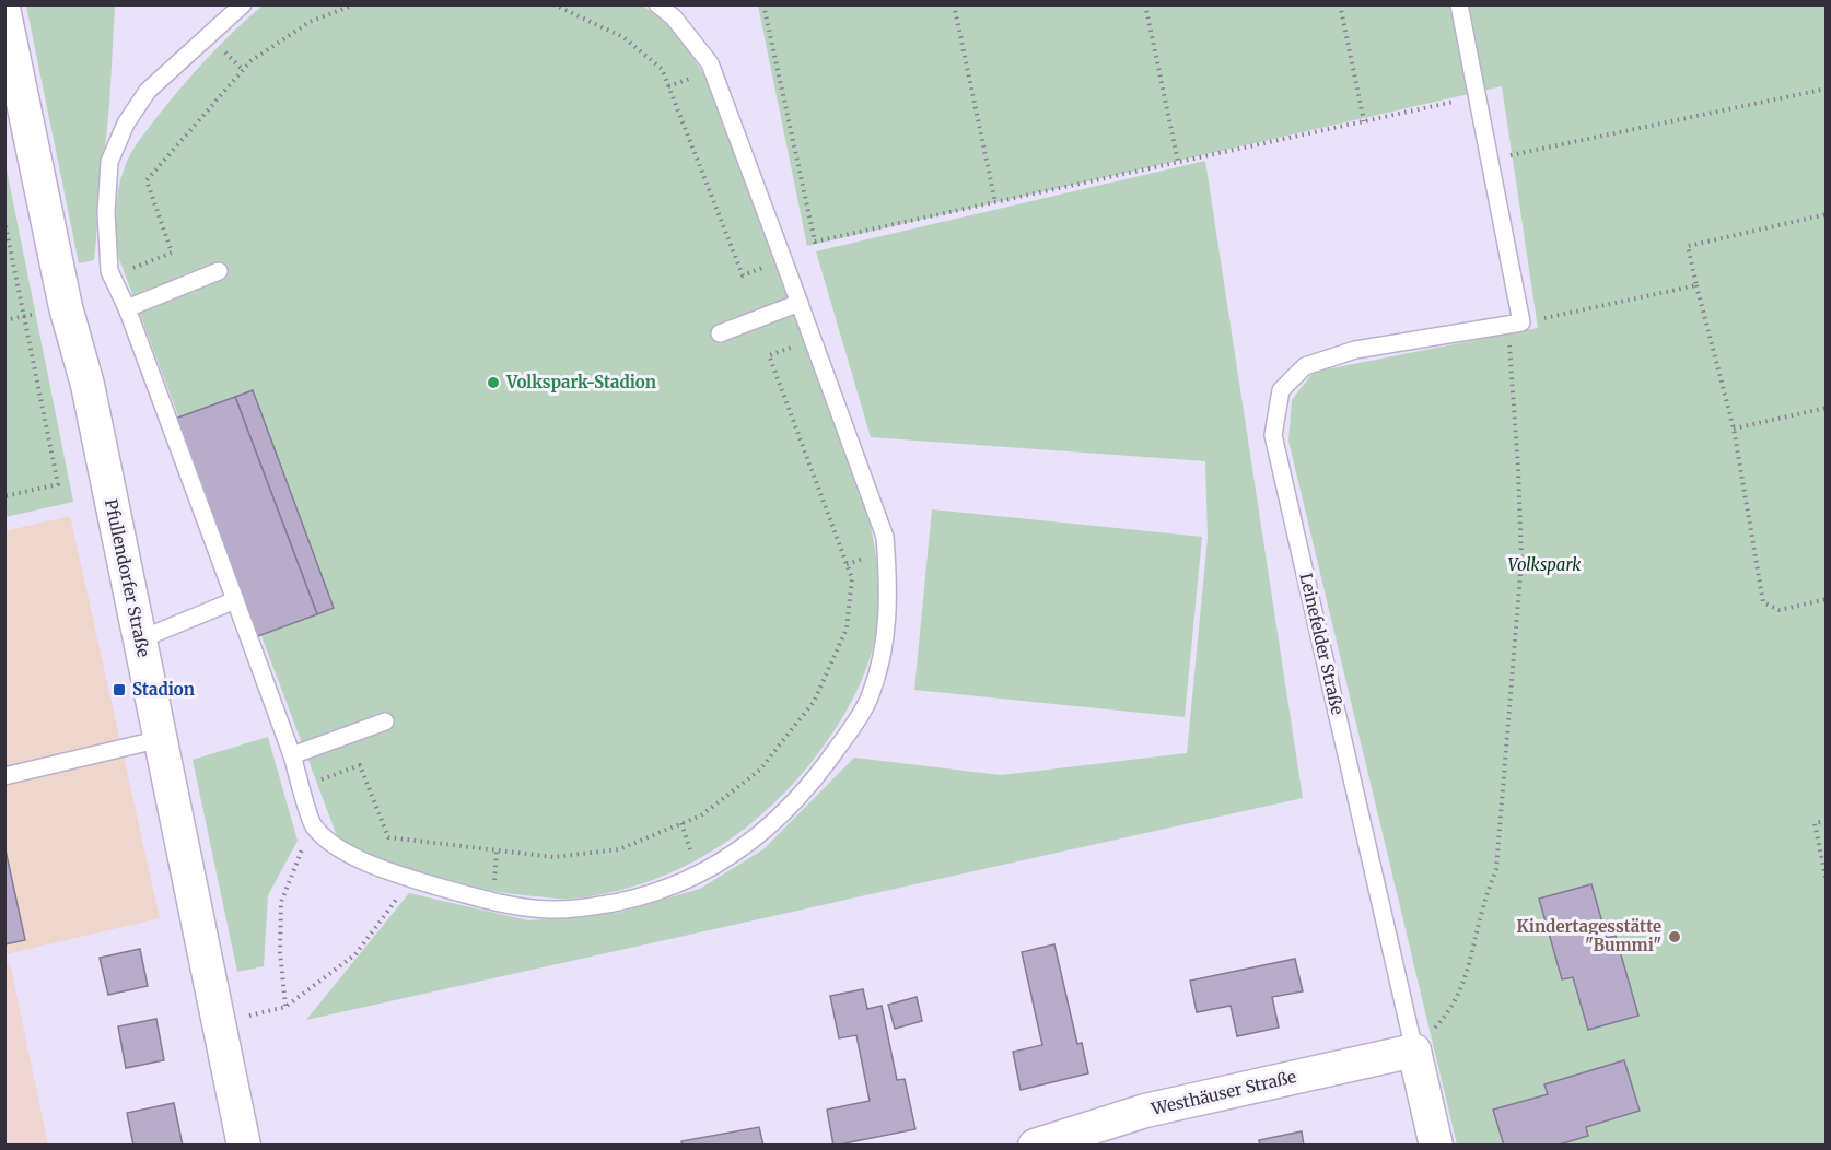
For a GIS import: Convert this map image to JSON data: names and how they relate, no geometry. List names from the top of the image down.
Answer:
{
  "streets": {
    "street": ["Pfullendorfer Straße", "Leinefelder Straße", "Westhäuser Straße"]
  },
  "crossings": [
    ["Leinefelder Straße", "Westhäuser Straße"]
  ],
  "parks": ["Volkspark"],
  "places": {
    "other": ["Volkspark-Stadion", "Kindertagesstätte \"Bummi\""],
    "transit": ["Stadion"]
  }
}
